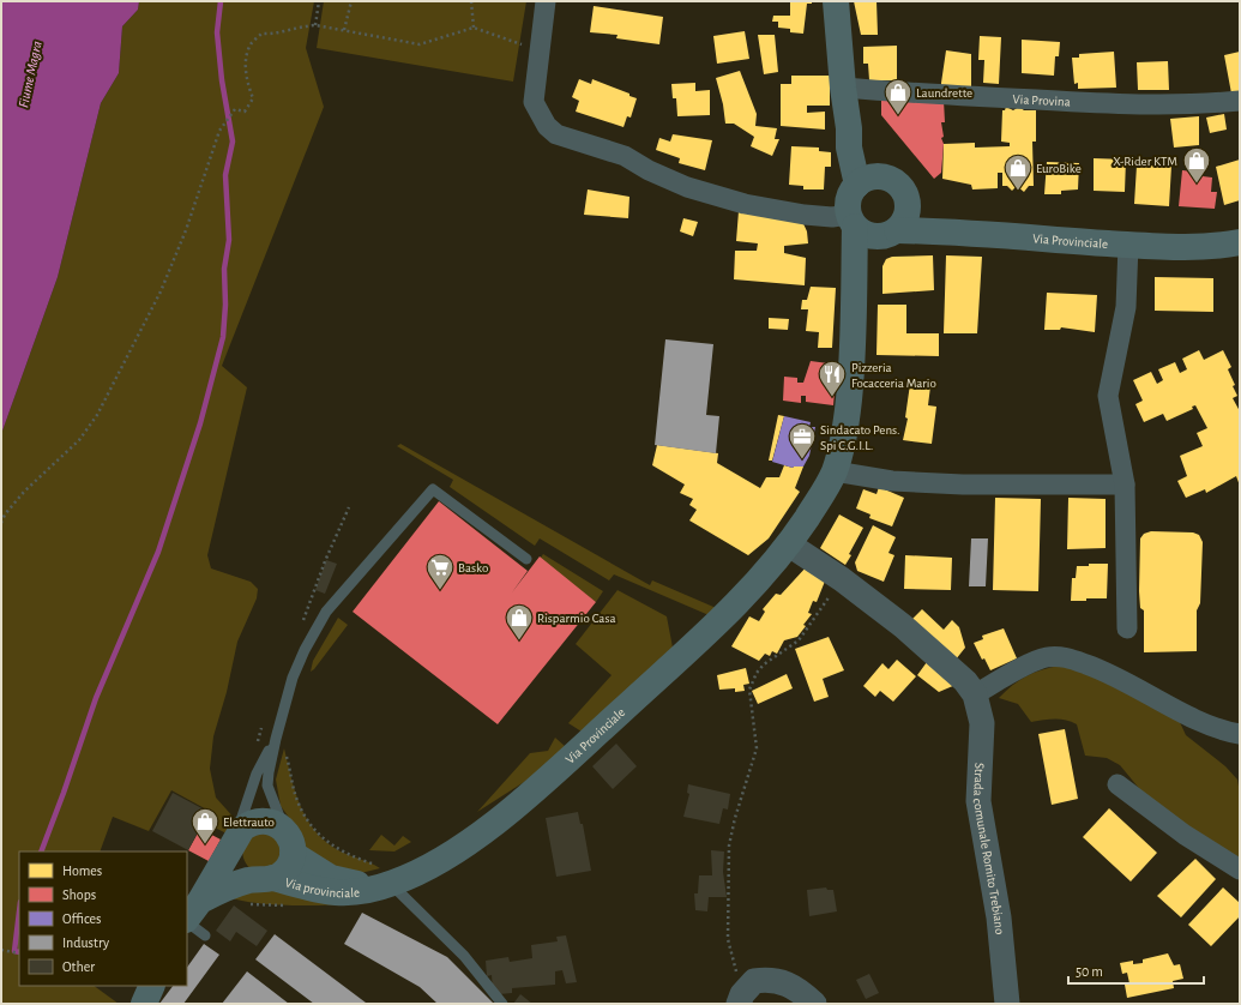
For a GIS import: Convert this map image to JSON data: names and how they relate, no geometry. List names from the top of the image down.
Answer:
{
  "streets": {
    "main road": ["Via Provinciale", "Via provinciale"],
    "street": ["Via Provina", "Strada comunale Romito Trebiano"]
  },
  "crossings": [
    ["Via Provinciale", "Strada comunale Romito Trebiano"],
    ["Via Provinciale", "Via provinciale"]
  ],
  "water": ["Fiume Magra"],
  "places": {
    "shop": [
      "Laundrette",
      "X-Rider KTM",
      "EuroBike",
      "Risparmio Casa",
      "Elettrauto"
    ],
    "restaurant": ["Pizzeria Focacceria Mario"],
    "office": ["Sindacato Pens. Spi C.G.I.L."],
    "supermarket": ["Basko"]
  },
  "legend": [
    "Homes",
    "Shops",
    "Offices",
    "Industry",
    "Other"
  ],
  "scale_bar": "50 m"
}
